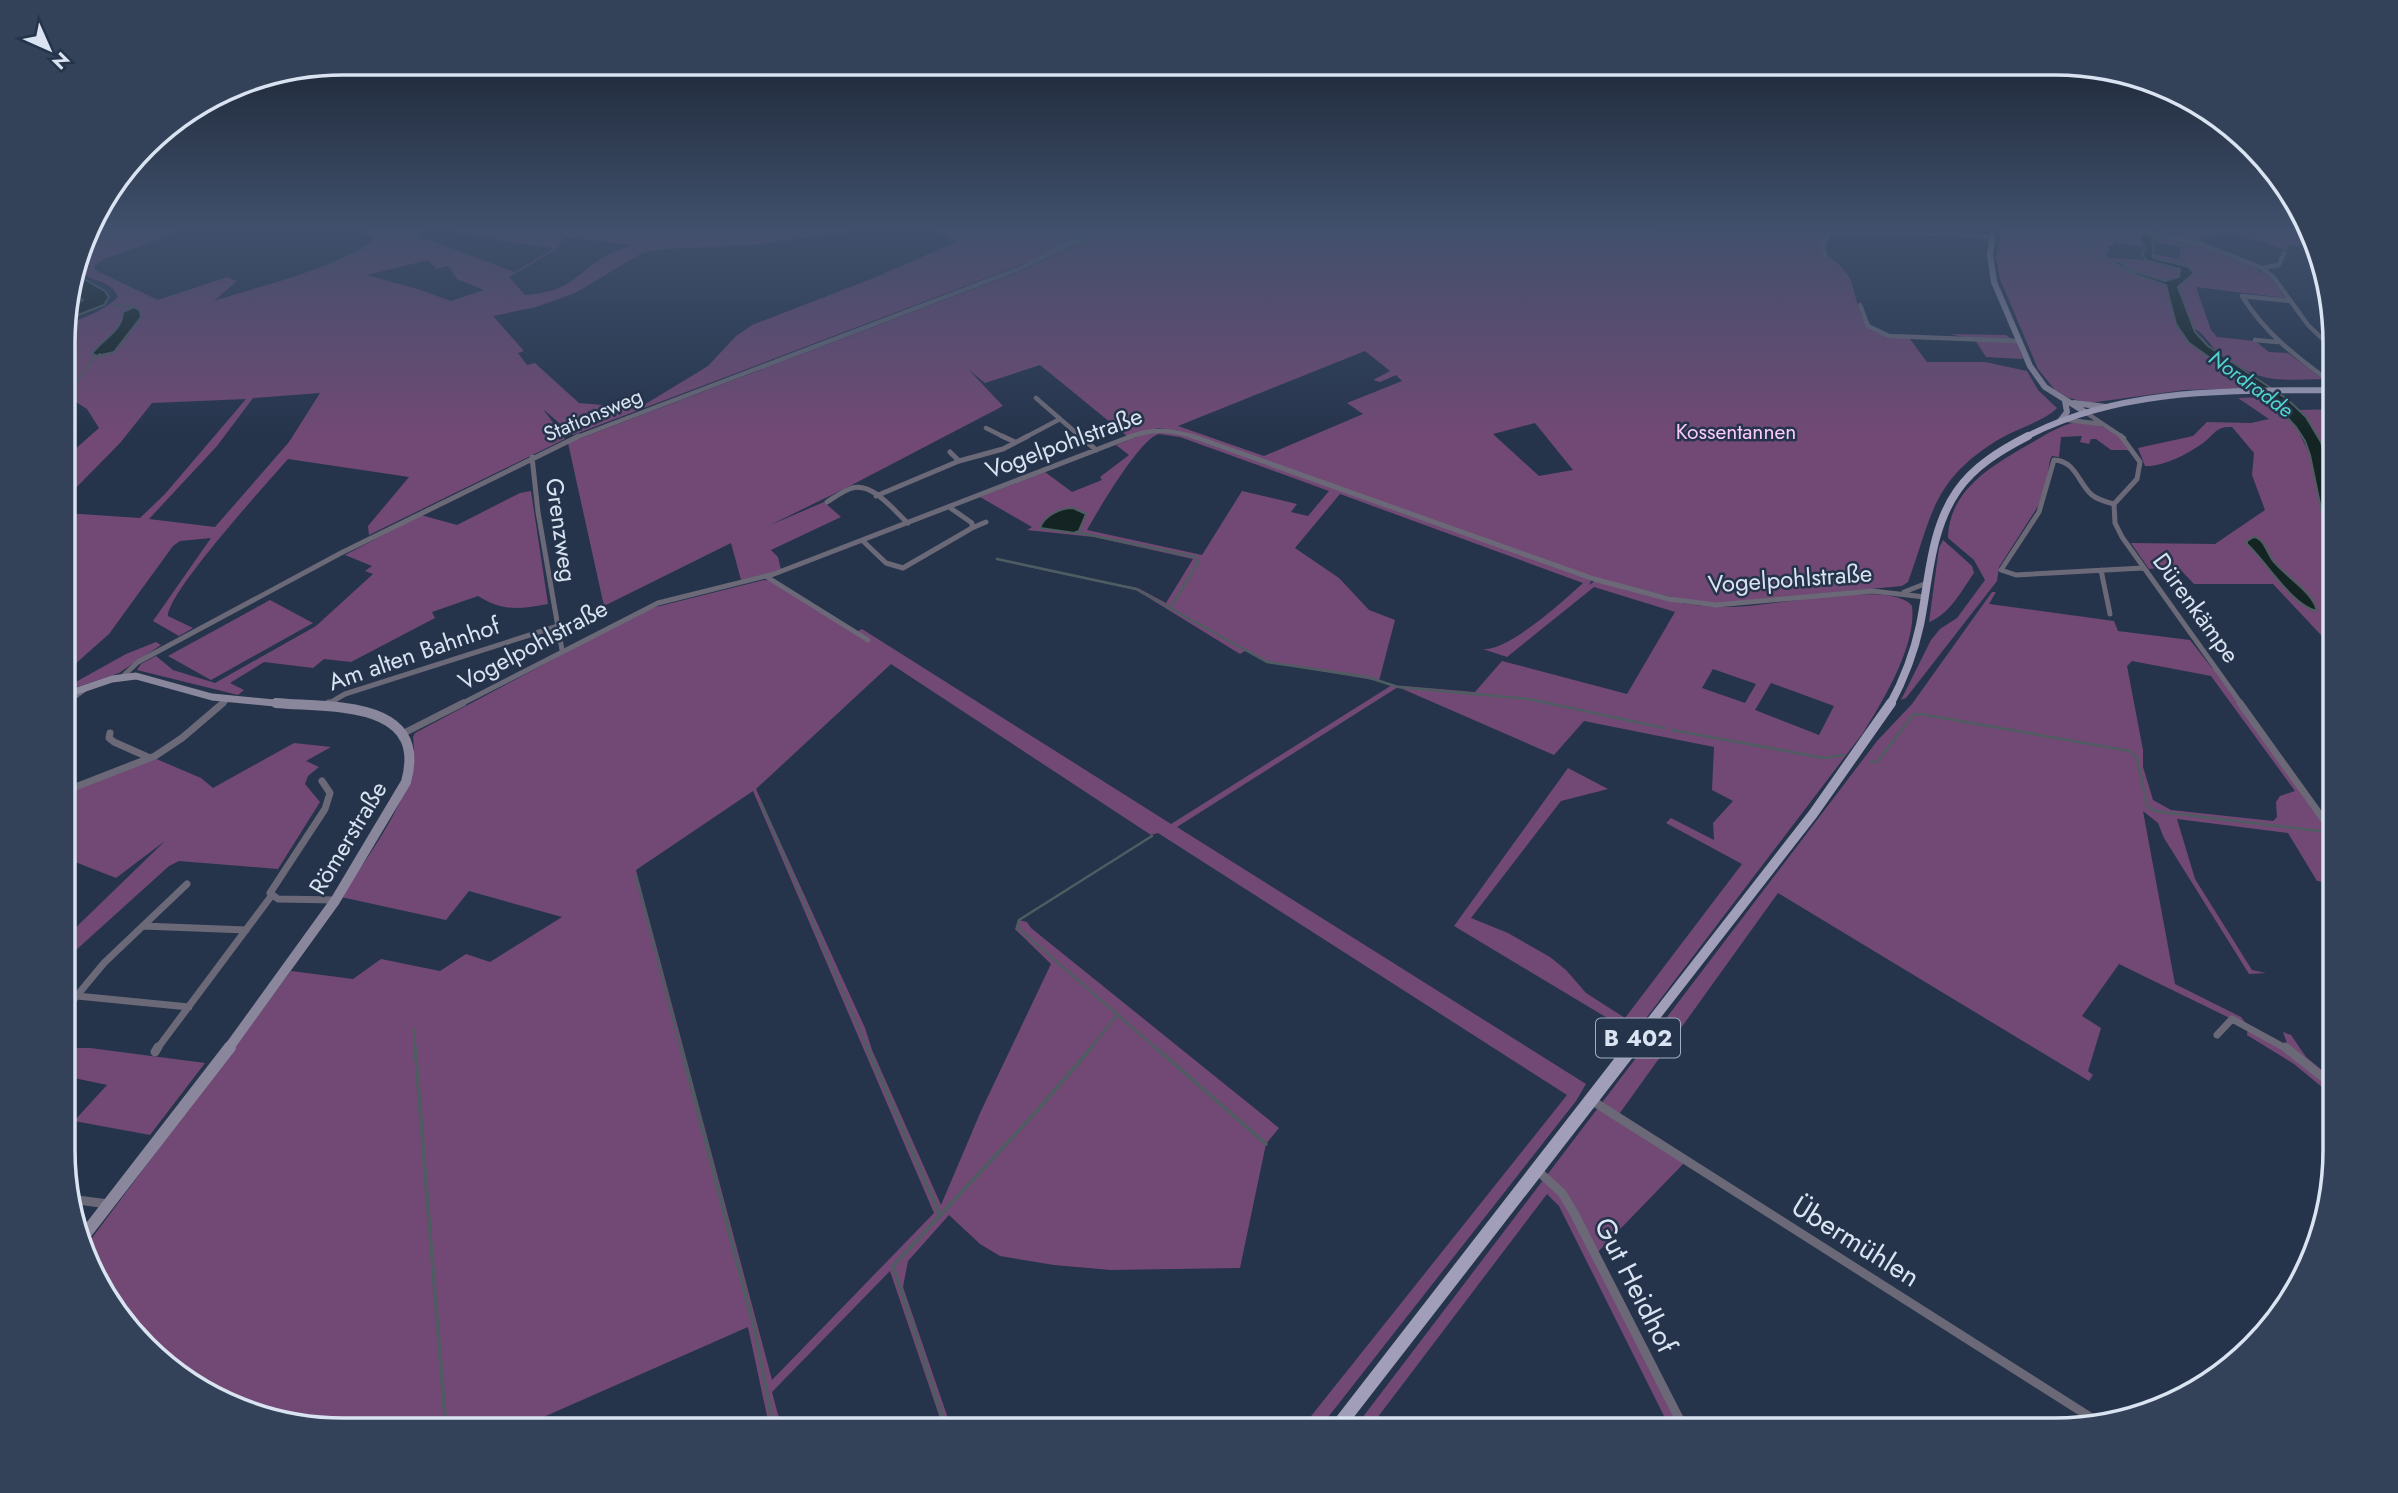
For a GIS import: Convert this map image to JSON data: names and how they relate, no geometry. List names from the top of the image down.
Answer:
{
  "streets": {
    "main road": ["B 402"],
    "street": [
      "Stationsweg",
      "Vogelpohlstraße",
      "Grenzweg",
      "Dürenkämpe",
      "Am alten Bahnhof",
      "Römerstraße",
      "Übermühlen",
      "Gut Heidhof"
    ]
  },
  "crossings": [
    ["Stationsweg", "Grenzweg"],
    ["Vogelpohlstraße", "Grenzweg"],
    ["Vogelpohlstraße", "Römerstraße"],
    ["Vogelpohlstraße", "B 402"],
    ["Grenzweg", "Am alten Bahnhof"],
    ["B 402", "Übermühlen"],
    ["B 402", "Gut Heidhof"]
  ],
  "water": ["Nordradde"],
  "parks": ["Kossentannen"],
  "north": "bottom right"
}
